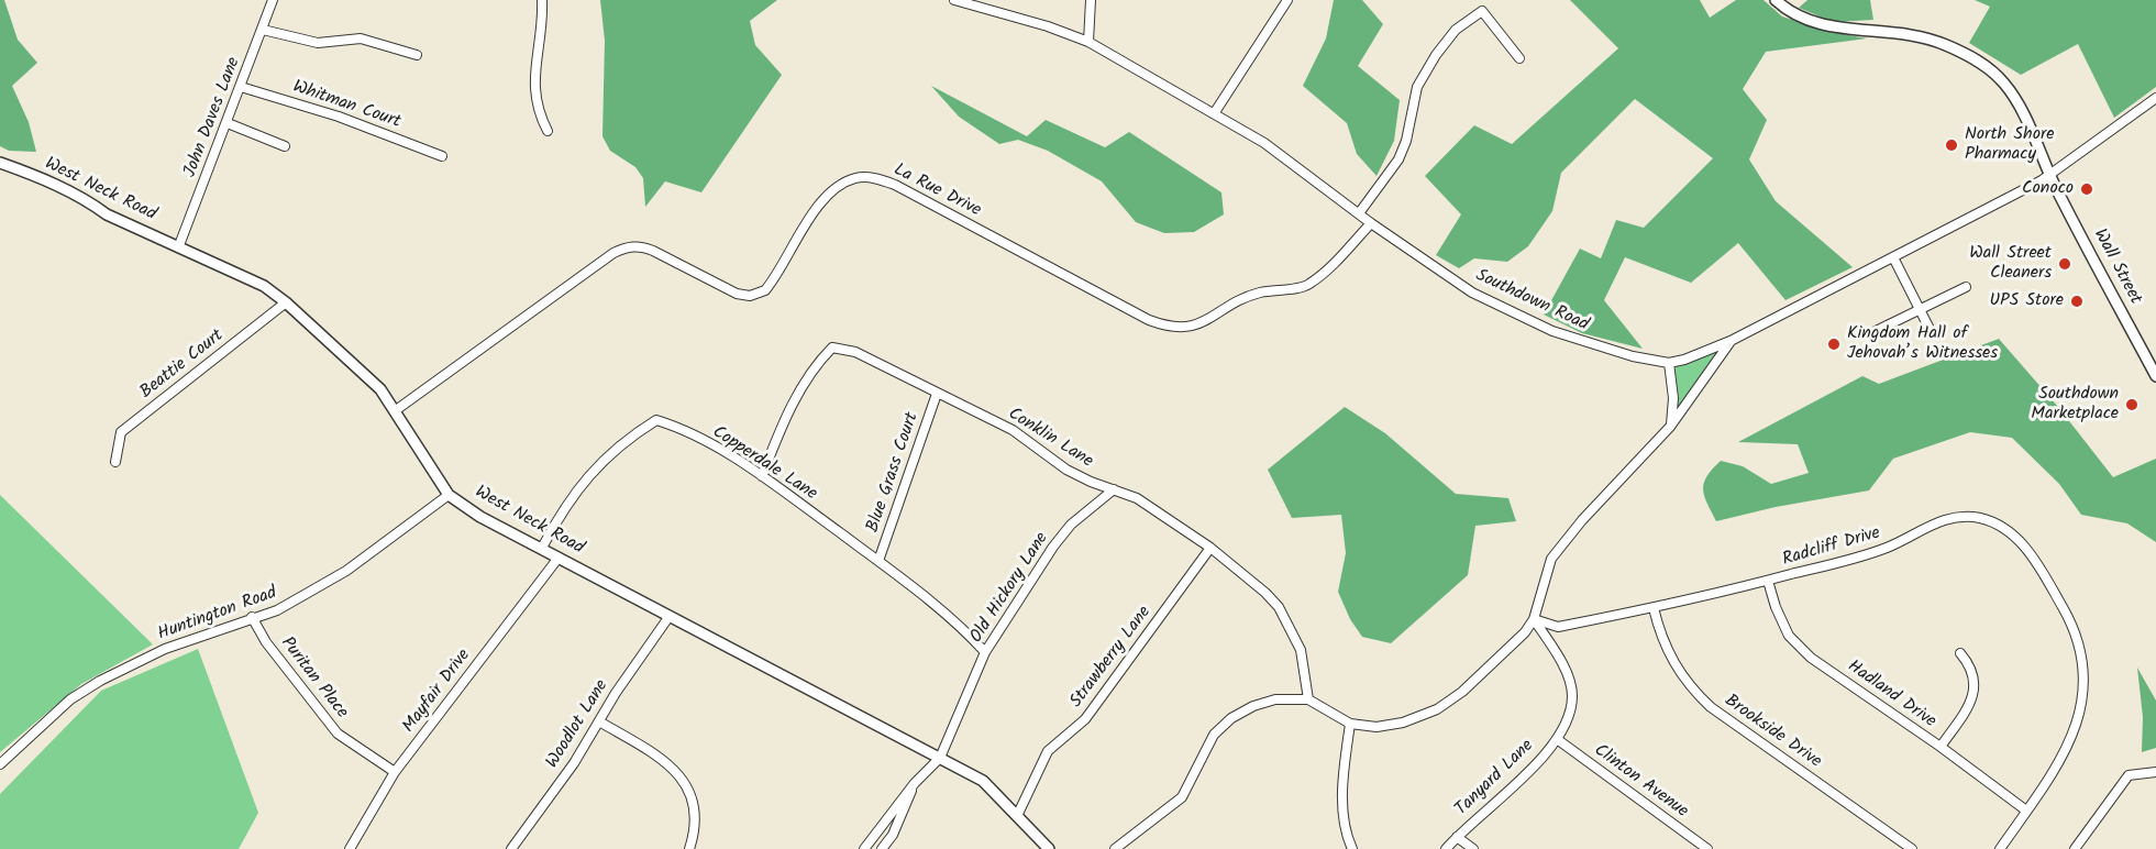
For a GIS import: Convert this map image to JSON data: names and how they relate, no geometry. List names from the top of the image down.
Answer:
{
  "streets": {
    "street": [
      "Whitman Court",
      "John Daves Lane",
      "West Neck Road",
      "La Rue Drive",
      "Wall Street",
      "Southdown Road",
      "Beattie Court",
      "Conklin Lane",
      "Copperdale Lane",
      "Blue Grass Court",
      "Radcliff Drive",
      "Old Hickory Lane",
      "Huntington Road",
      "Strawberry Lane",
      "Puritan Place",
      "Mayfair Drive",
      "Hadland Drive",
      "Woodlot Lane",
      "Brookside Drive",
      "Tanyard Lane",
      "Clinton Avenue"
    ]
  },
  "crossings": [
    ["Whitman Court", "John Daves Lane"],
    ["John Daves Lane", "West Neck Road"],
    ["West Neck Road", "La Rue Drive"],
    ["West Neck Road", "Beattie Court"],
    ["West Neck Road", "Copperdale Lane"],
    ["West Neck Road", "Old Hickory Lane"],
    ["West Neck Road", "Huntington Road"],
    ["West Neck Road", "Strawberry Lane"],
    ["West Neck Road", "Mayfair Drive"],
    ["West Neck Road", "Woodlot Lane"],
    ["La Rue Drive", "Southdown Road"],
    ["Wall Street", "Southdown Road"],
    ["Conklin Lane", "Copperdale Lane"],
    ["Conklin Lane", "Blue Grass Court"],
    ["Conklin Lane", "Old Hickory Lane"],
    ["Conklin Lane", "Strawberry Lane"],
    ["Copperdale Lane", "Blue Grass Court"],
    ["Copperdale Lane", "Old Hickory Lane"],
    ["Radcliff Drive", "Hadland Drive"],
    ["Radcliff Drive", "Brookside Drive"],
    ["Radcliff Drive", "Tanyard Lane"],
    ["Huntington Road", "Puritan Place"],
    ["Puritan Place", "Mayfair Drive"],
    ["Tanyard Lane", "Clinton Avenue"]
  ],
  "places": [
    "North Shore Pharmacy",
    "Conoco",
    "Wall Street Cleaners",
    "UPS Store",
    "Kingdom Hall of Jehovah’s Witnesses",
    "Southdown Marketplace"
  ]
}
